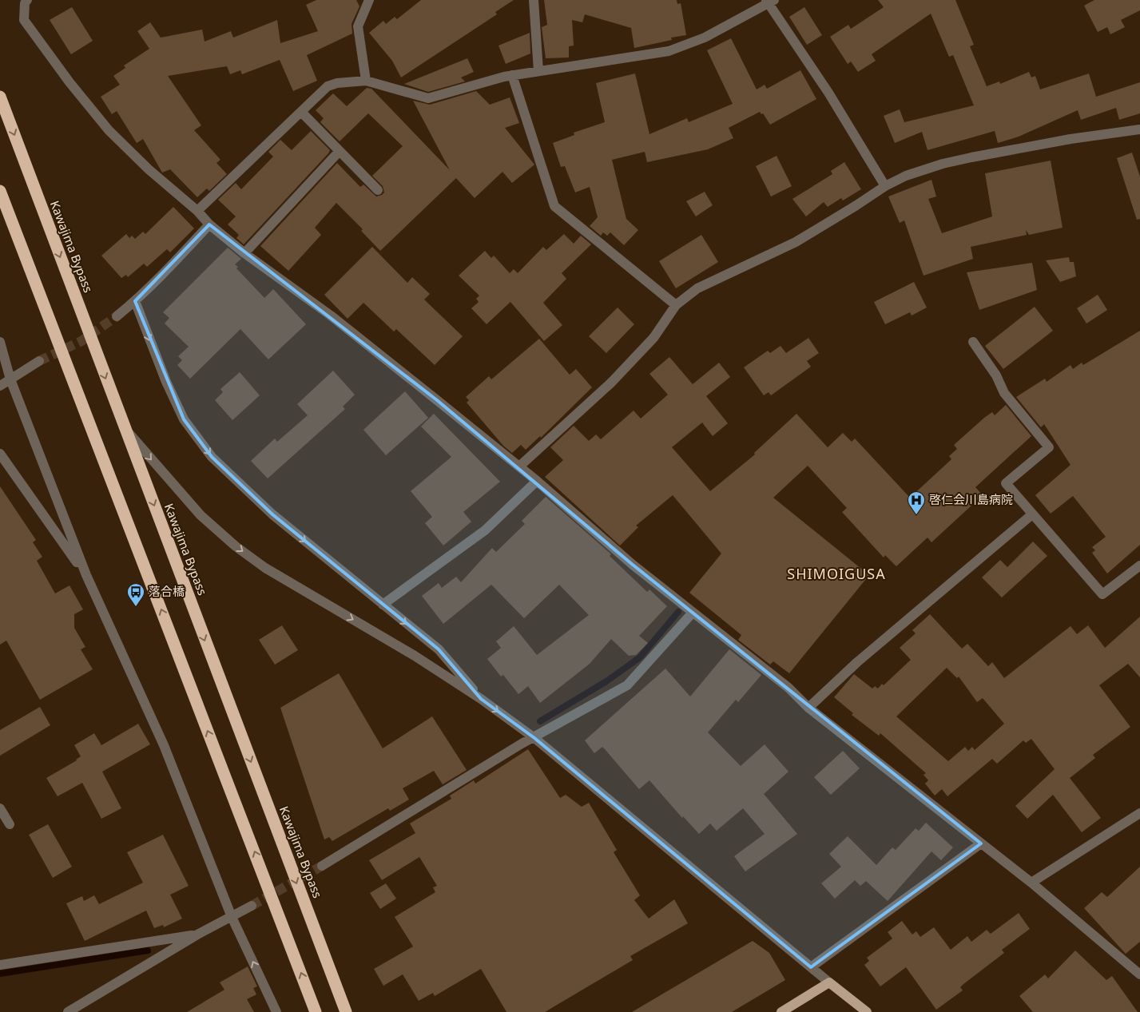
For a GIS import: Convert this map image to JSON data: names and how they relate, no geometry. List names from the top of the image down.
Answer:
{
  "streets": {
    "highway": ["Kawajima Bypass"]
  },
  "districts": ["SHIMOIGUSA"],
  "places": {
    "hospital": ["啓仁会川島病院"],
    "bus stop": ["落合橋"]
  }
}
